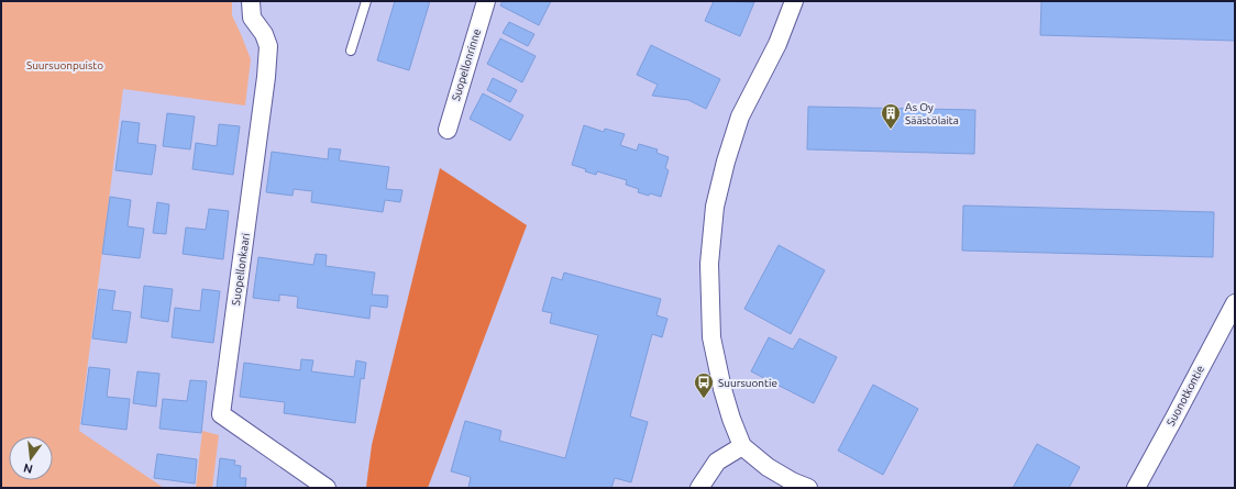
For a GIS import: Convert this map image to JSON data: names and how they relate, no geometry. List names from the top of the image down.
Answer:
{
  "streets": {
    "street": ["Suopellonrinne", "Suopellonkaari", "Suonotkontie"]
  },
  "parks": ["Suursuonpuisto"],
  "places": {
    "building": ["As Oy Säästölaita"],
    "bus stop": ["Suursuontie"]
  },
  "north": "bottom"
}
